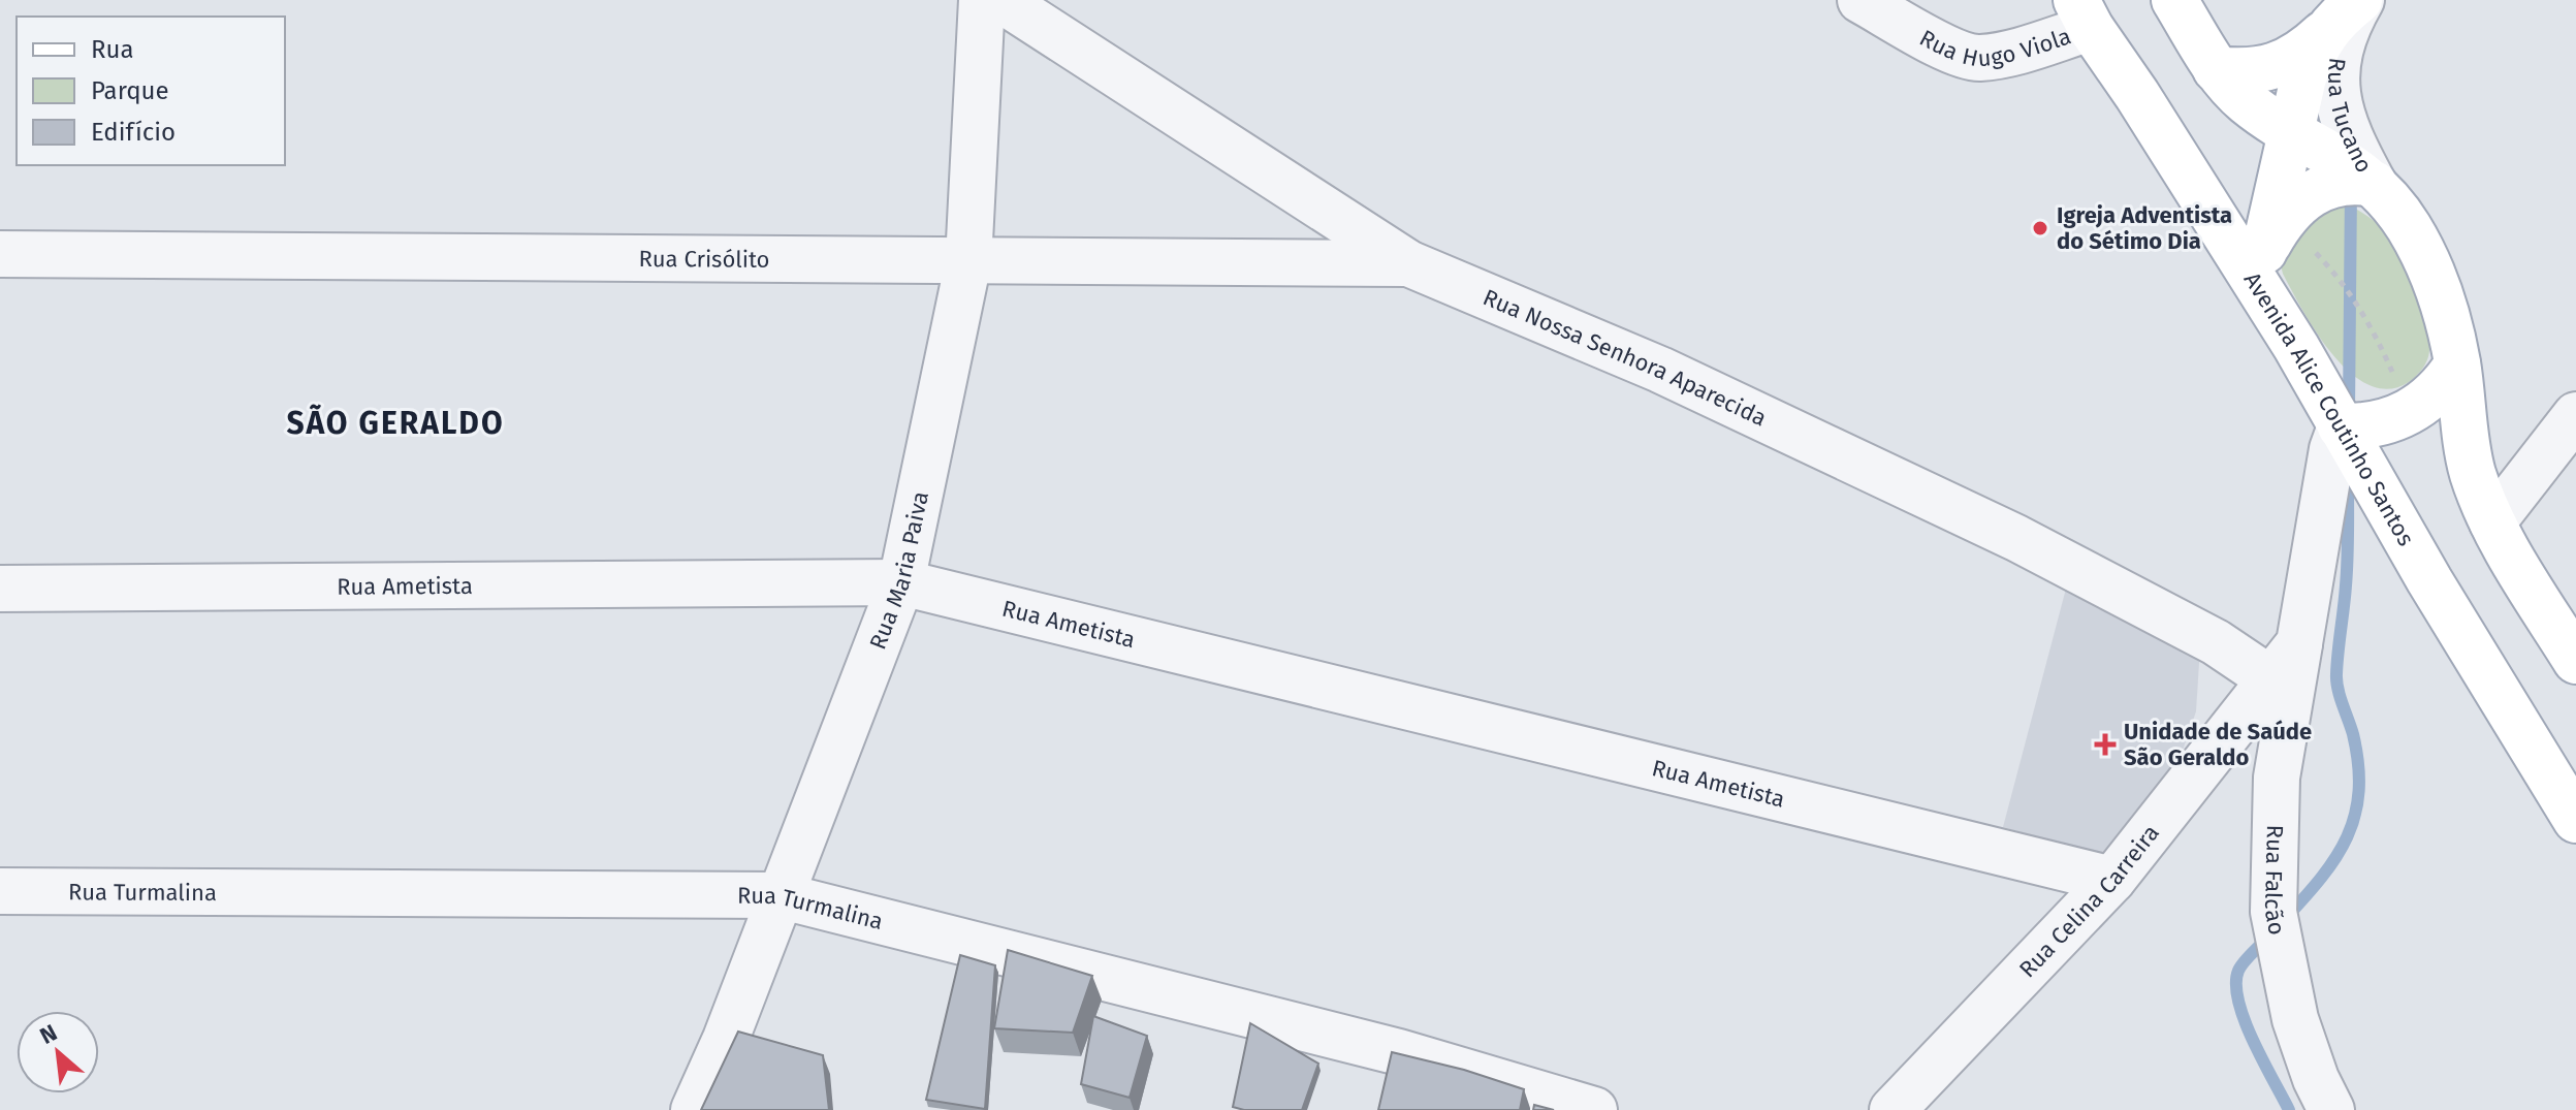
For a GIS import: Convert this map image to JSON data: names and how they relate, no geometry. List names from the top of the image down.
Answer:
{
  "streets": {
    "main road": ["Avenida Alice Coutinho Santos"],
    "street": [
      "Rua Hugo Viola",
      "Rua Tucano",
      "Rua Crisólito",
      "Rua Nossa Senhora Aparecida",
      "Rua Maria Paiva",
      "Rua Ametista",
      "Rua Falcão",
      "Rua Turmalina",
      "Rua Celina Carreira"
    ]
  },
  "crossings": [
    ["Rua Hugo Viola", "Avenida Alice Coutinho Santos"],
    ["Rua Crisólito", "Rua Nossa Senhora Aparecida"],
    ["Rua Crisólito", "Rua Maria Paiva"],
    ["Rua Nossa Senhora Aparecida", "Rua Celina Carreira"],
    ["Avenida Alice Coutinho Santos", "Rua Falcão"],
    ["Rua Maria Paiva", "Rua Ametista"],
    ["Rua Maria Paiva", "Rua Turmalina"],
    ["Rua Ametista", "Rua Celina Carreira"]
  ],
  "districts": ["SÃO GERALDO"],
  "places": {
    "other": ["Igreja Adventista do Sétimo Dia"],
    "health": ["Unidade de Saúde São Geraldo"]
  },
  "legend": ["Rua", "Parque", "Edifício"],
  "north": "top left"
}
